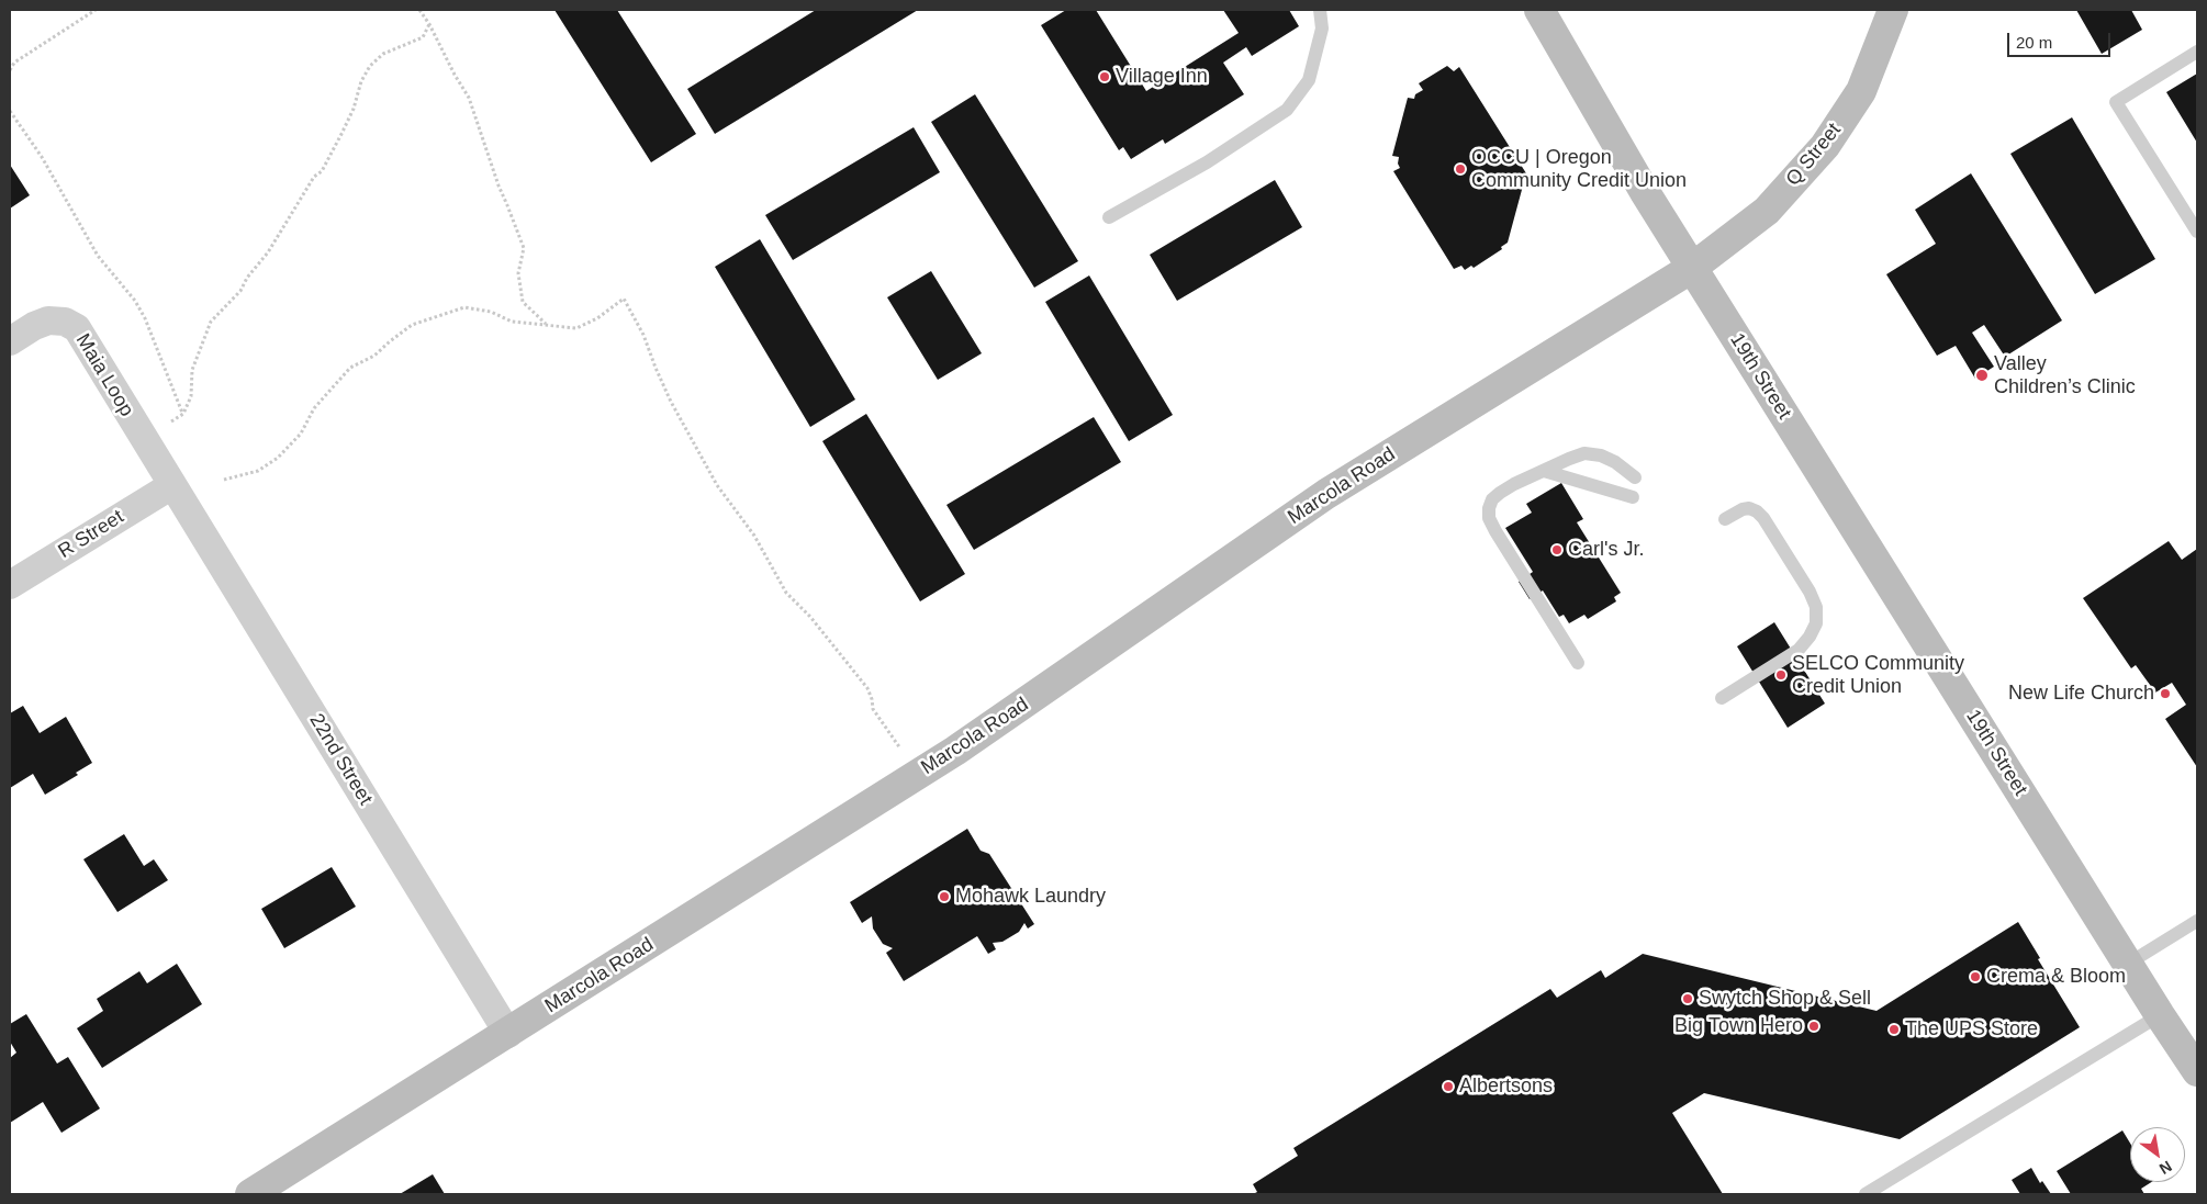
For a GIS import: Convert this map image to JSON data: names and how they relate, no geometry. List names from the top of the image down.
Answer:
{
  "streets": {
    "main road": ["Q Street", "19th Street", "Marcola Road"],
    "street": ["Maia Loop", "R Street", "22nd Street"]
  },
  "crossings": [
    ["Q Street", "19th Street"],
    ["Q Street", "Marcola Road"],
    ["Maia Loop", "R Street"],
    ["Maia Loop", "22nd Street"],
    ["19th Street", "Marcola Road"],
    ["Marcola Road", "22nd Street"],
    ["R Street", "22nd Street"]
  ],
  "places": [
    "Village Inn",
    "OCCU | Oregon Community Credit Union",
    "Valley Children’s Clinic",
    "Carl's Jr.",
    "SELCO Community Credit Union",
    "New Life Church",
    "Mohawk Laundry",
    "Crema & Bloom",
    "Swytch Shop & Sell",
    "Big Town Hero",
    "The UPS Store",
    "Albertsons"
  ],
  "scale_bar": "20 m",
  "north": "bottom right"
}
